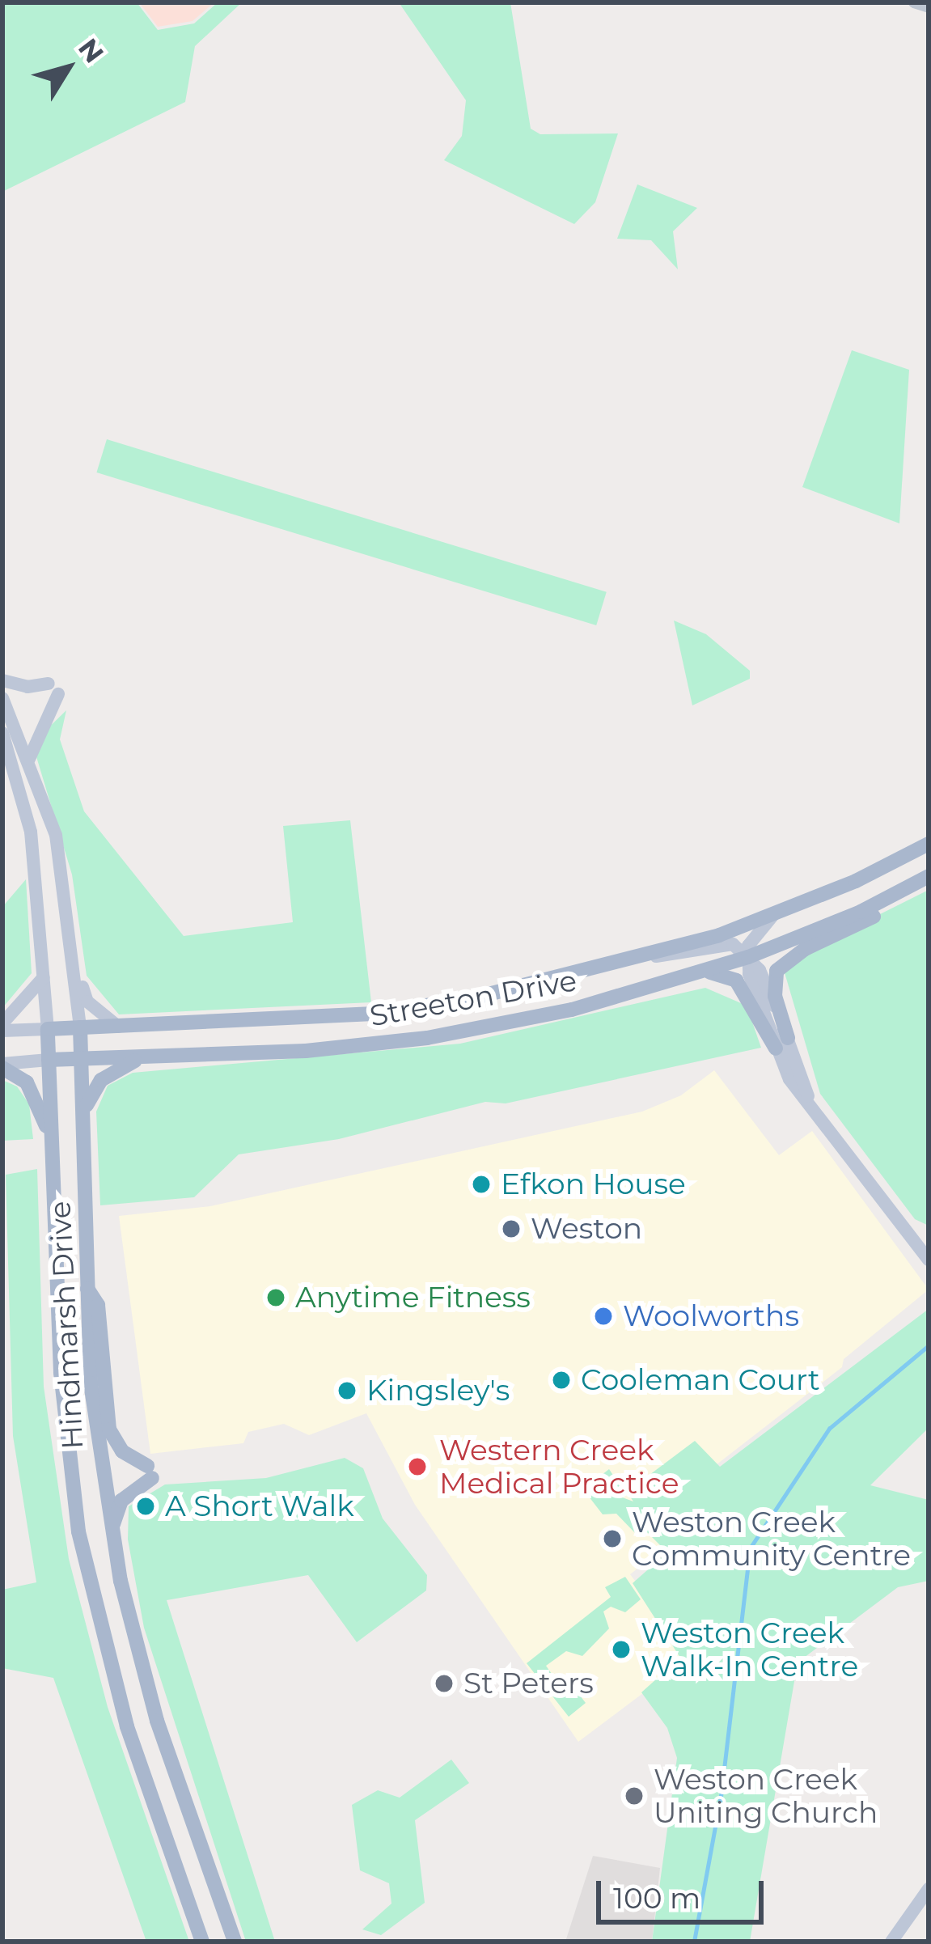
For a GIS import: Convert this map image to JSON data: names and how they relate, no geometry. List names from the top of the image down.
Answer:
{
  "streets": {
    "main road": ["Streeton Drive", "Hindmarsh Drive"]
  },
  "crossings": [
    ["Streeton Drive", "Hindmarsh Drive"]
  ],
  "places": [
    "Efkon House",
    "Weston",
    "Anytime Fitness",
    "Woolworths",
    "Cooleman Court",
    "Kingsley's",
    "Western Creek Medical Practice",
    "A Short Walk",
    "Weston Creek Community Centre",
    "Weston Creek Walk-In Centre",
    "St Peters",
    "Weston Creek Uniting Church"
  ],
  "scale_bar": "100 m",
  "north": "top right"
}
